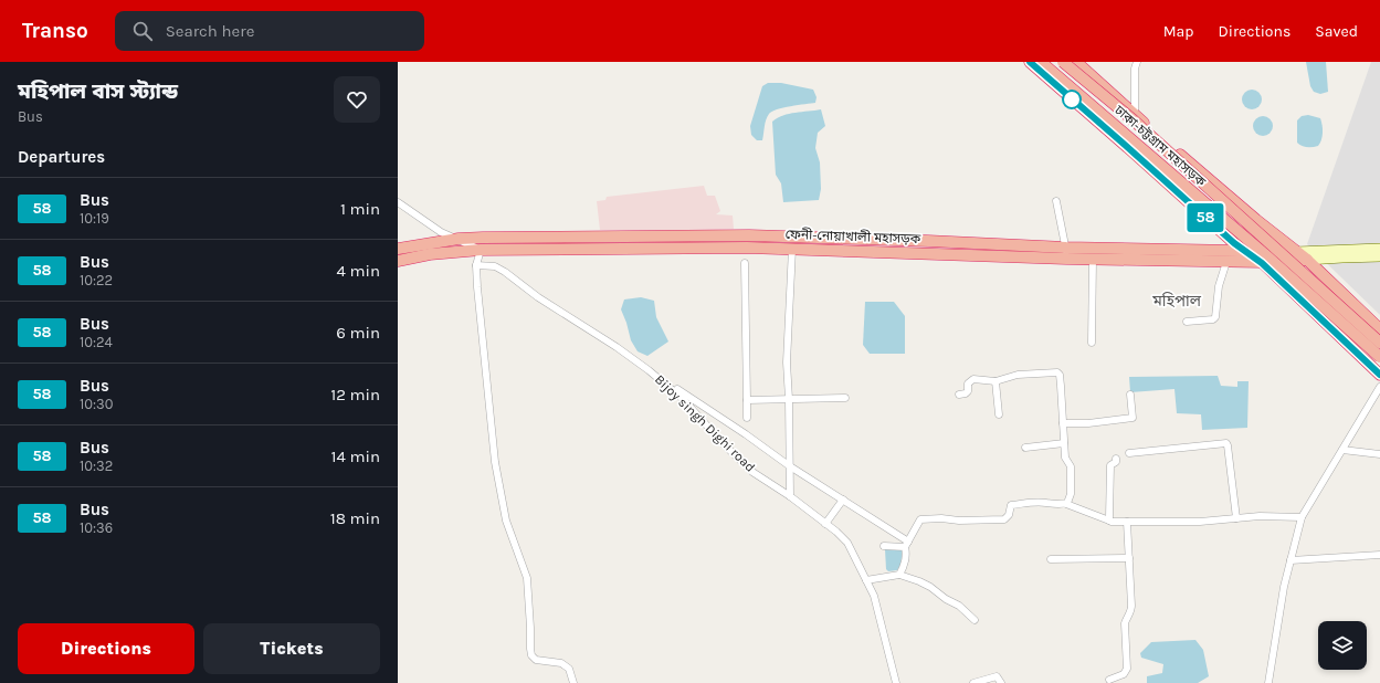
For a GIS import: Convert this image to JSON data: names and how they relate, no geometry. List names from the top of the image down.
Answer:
{
  "streets": {
    "highway": ["ঢাকা-চট্টগ্রাম মহাসড়ক", "ফেনী-নোয়াখালী মহাসড়ক"],
    "street": ["Bijoy singh Dighi road"]
  },
  "districts": ["মহিপাল"],
  "lines": ["bus line 58"],
  "page": {
    "header": "Transo",
    "search": "Search here",
    "nav": ["Map", "Directions", "Saved"],
    "heading": [
      ["মহিপাল বাস স্ট্যান্ড", "Bus"],
      "Departures"
    ],
    "on_map": "58",
    "list": [
      {
        "mark": "58",
        "name": "Bus",
        "note": "10:19",
        "value": "1 min"
      },
      {
        "mark": "58",
        "name": "Bus",
        "note": "10:22",
        "value": "4 min"
      },
      {
        "mark": "58",
        "name": "Bus",
        "note": "10:24",
        "value": "6 min"
      },
      {
        "mark": "58",
        "name": "Bus",
        "note": "10:30",
        "value": "12 min"
      },
      {
        "mark": "58",
        "name": "Bus",
        "note": "10:32",
        "value": "14 min"
      },
      {
        "mark": "58",
        "name": "Bus",
        "note": "10:36",
        "value": "18 min"
      }
    ],
    "buttons": ["Directions", "Tickets"]
  }
}
